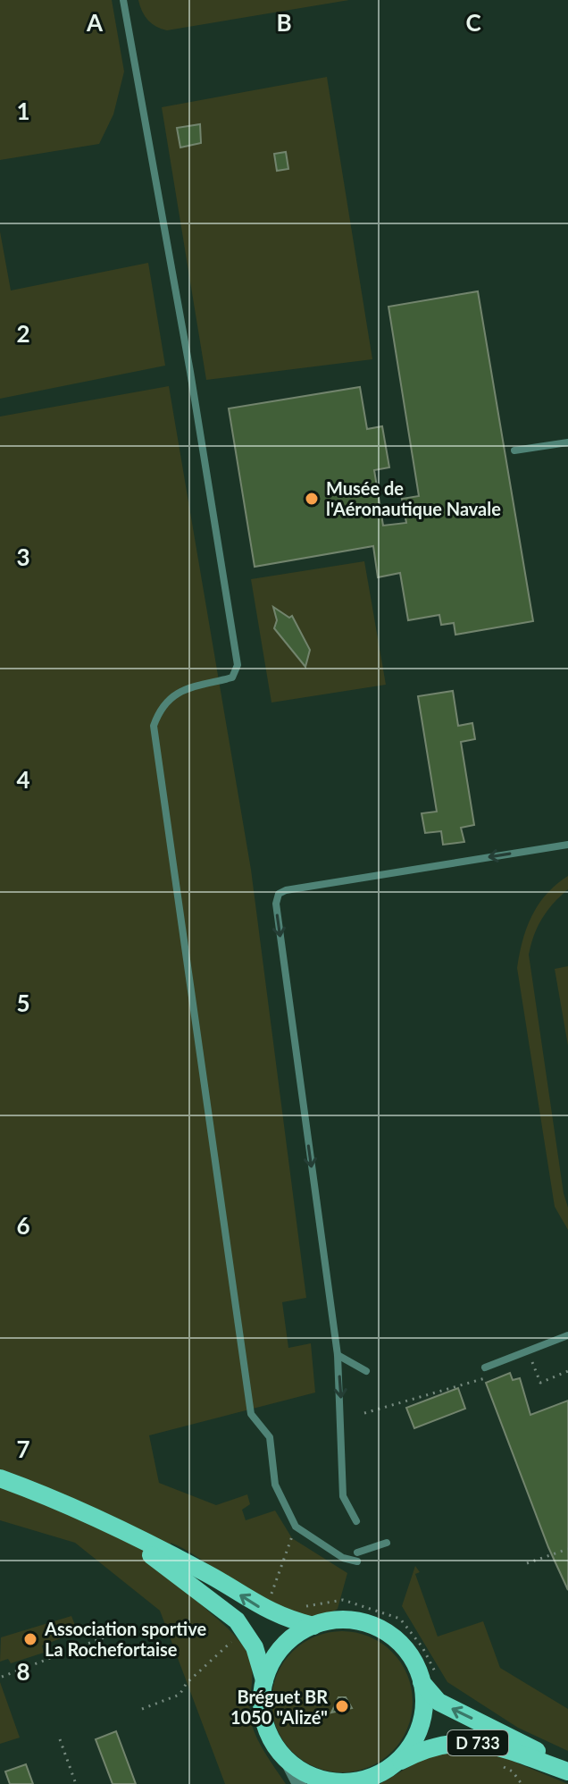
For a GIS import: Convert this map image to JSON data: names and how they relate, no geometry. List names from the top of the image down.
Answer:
{
  "streets": {
    "main road": ["D 733"]
  },
  "places": ["Musée de l'Aéronautique Navale", "Association sportive La Rochefortaise", "Bréguet BR 1050 \"Alizé\""],
  "grid": {
    "columns": ["A", "B", "C"],
    "rows": [
      "1",
      "2",
      "3",
      "4",
      "5",
      "6",
      "7",
      "8"
    ]
  }
}
